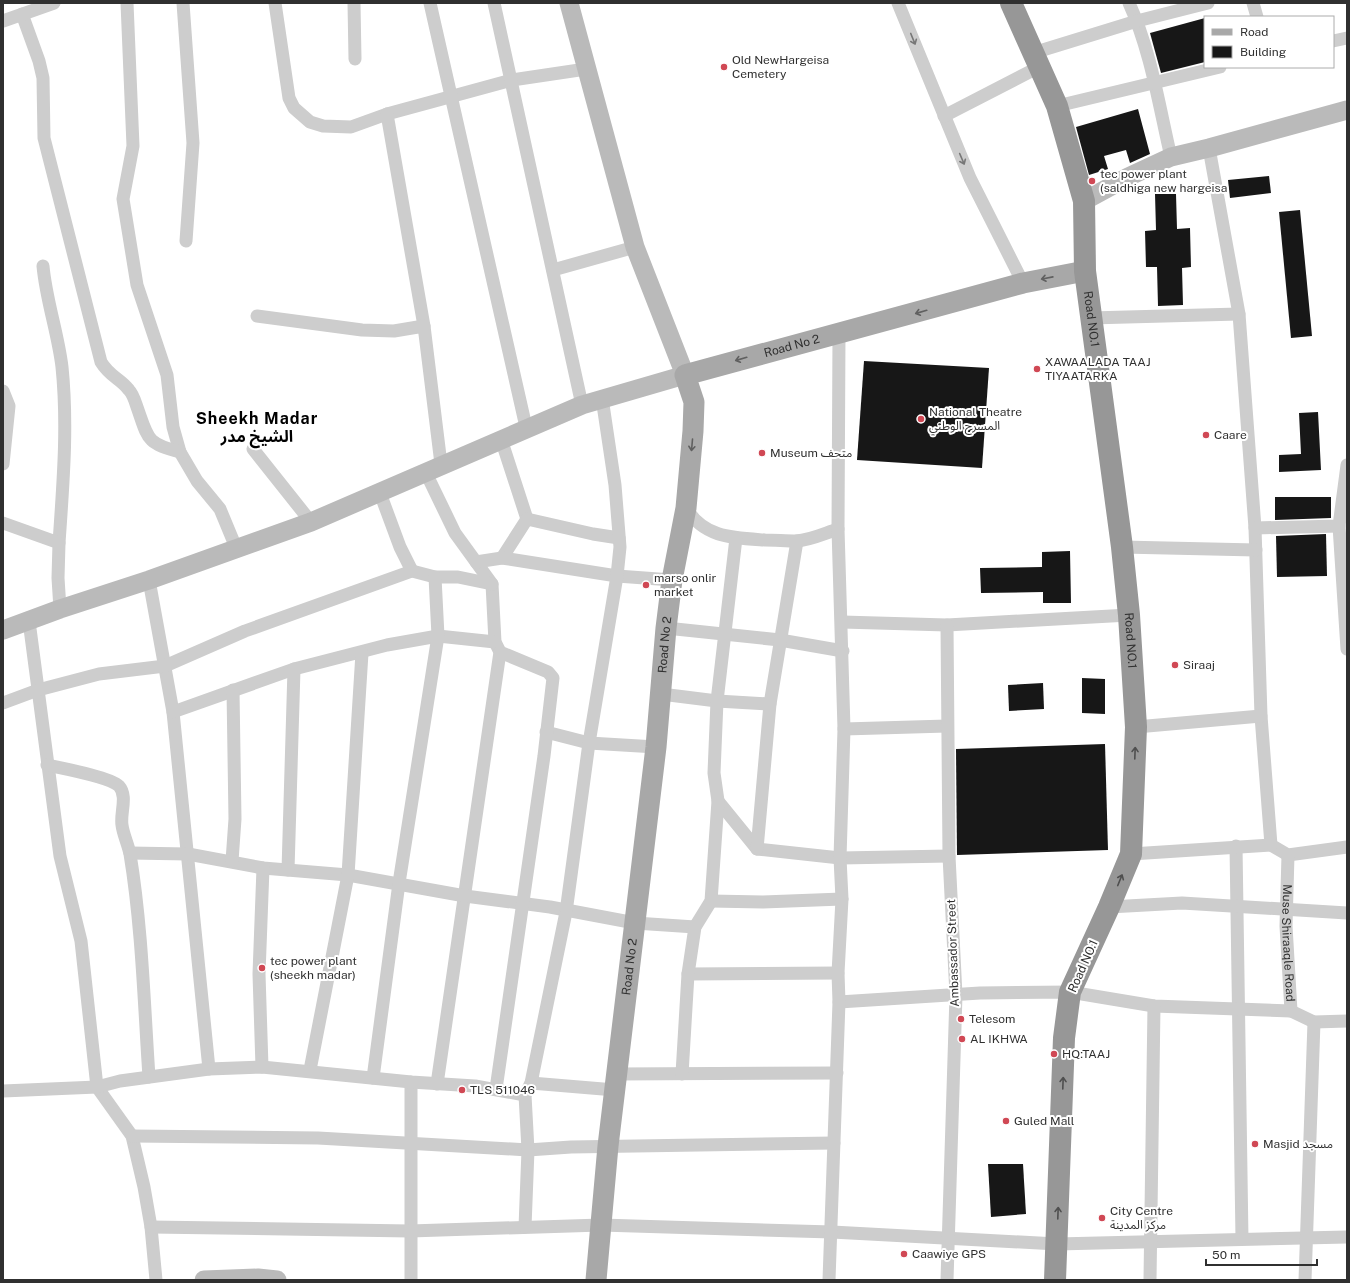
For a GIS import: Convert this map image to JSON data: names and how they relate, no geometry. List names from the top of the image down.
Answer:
{
  "streets": {
    "highway": ["Road NO.1"],
    "main road": ["Road No 2"],
    "street": ["Muse Shiraaqle Road", "Ambassador Street"]
  },
  "crossings": [
    ["Road NO.1", "Road No 2"]
  ],
  "one_way": ["Road No 2"],
  "districts": ["Sheekh Madar الشيخ مدر"],
  "places": [
    "Old NewHargeisa Cemetery",
    "tec power plant (saldhiga new hargeisa",
    "XAWAALADA TAAJ TIYAATARKA",
    "National Theatre المسرح الوطني",
    "Caare",
    "Museum متحف",
    "marso onlir market",
    "Siraaj",
    "tec power plant (sheekh madar)",
    "Telesom",
    "AL IKHWA",
    "HQ:TAAJ",
    "TLS 511046",
    "Guled Mall",
    "Masjid مسجد",
    "City Centre مركز المدينة",
    "Caawiye GPS"
  ],
  "legend": ["Road", "Building"],
  "scale_bar": "50 m"
}
